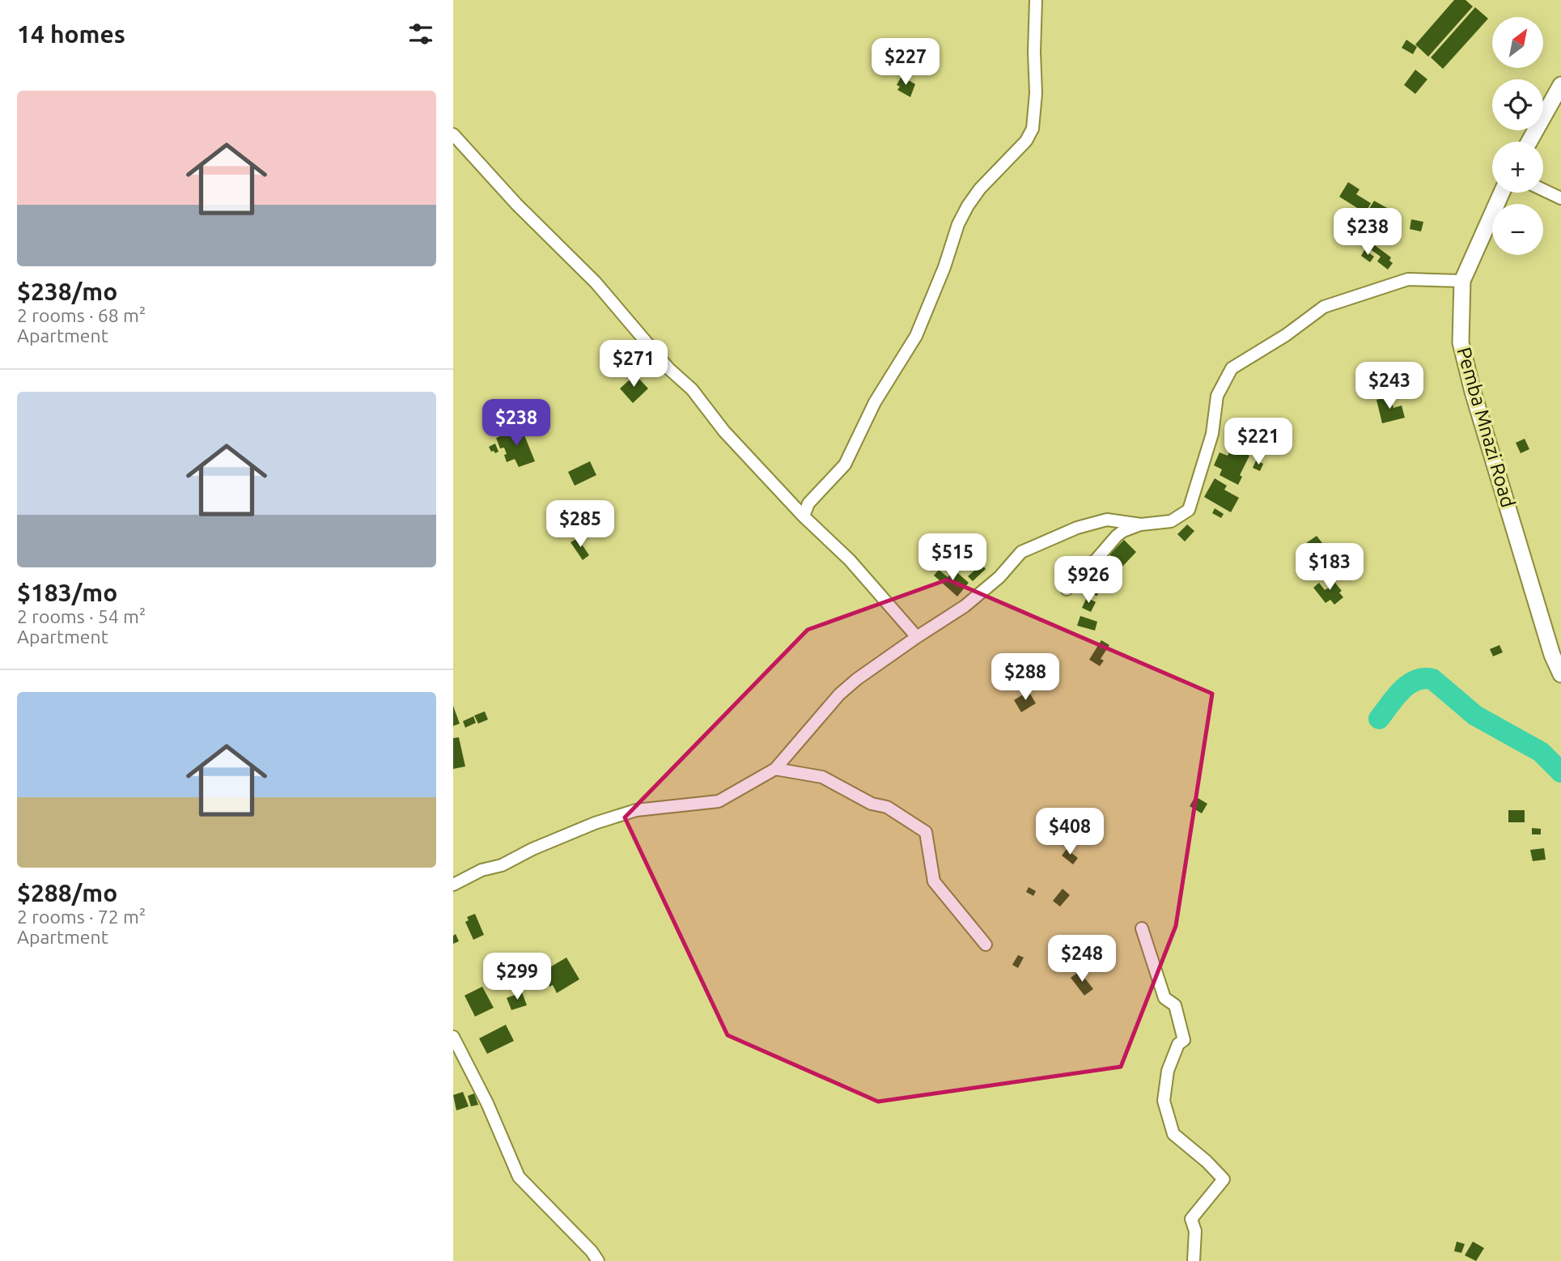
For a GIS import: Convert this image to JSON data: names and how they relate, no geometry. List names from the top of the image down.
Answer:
{
  "streets": {
    "main road": ["Pemba Mnazi Road"]
  },
  "north": "top right",
  "page": {
    "heading": "14 homes",
    "map_buttons": ["+", "−"],
    "price": [
      "$227",
      "$238",
      "$271",
      "$243",
      "$238",
      "$221",
      "$285",
      "$515",
      "$183",
      "$926",
      "$288",
      "$408",
      "$248",
      "$299"
    ],
    "list": [
      {
        "name": "$238/mo",
        "note": "2 rooms · 68 m² · Apartment"
      },
      {
        "name": "$183/mo",
        "note": "2 rooms · 54 m² · Apartment"
      },
      {
        "name": "$288/mo",
        "note": "2 rooms · 72 m² · Apartment"
      }
    ]
  }
}
